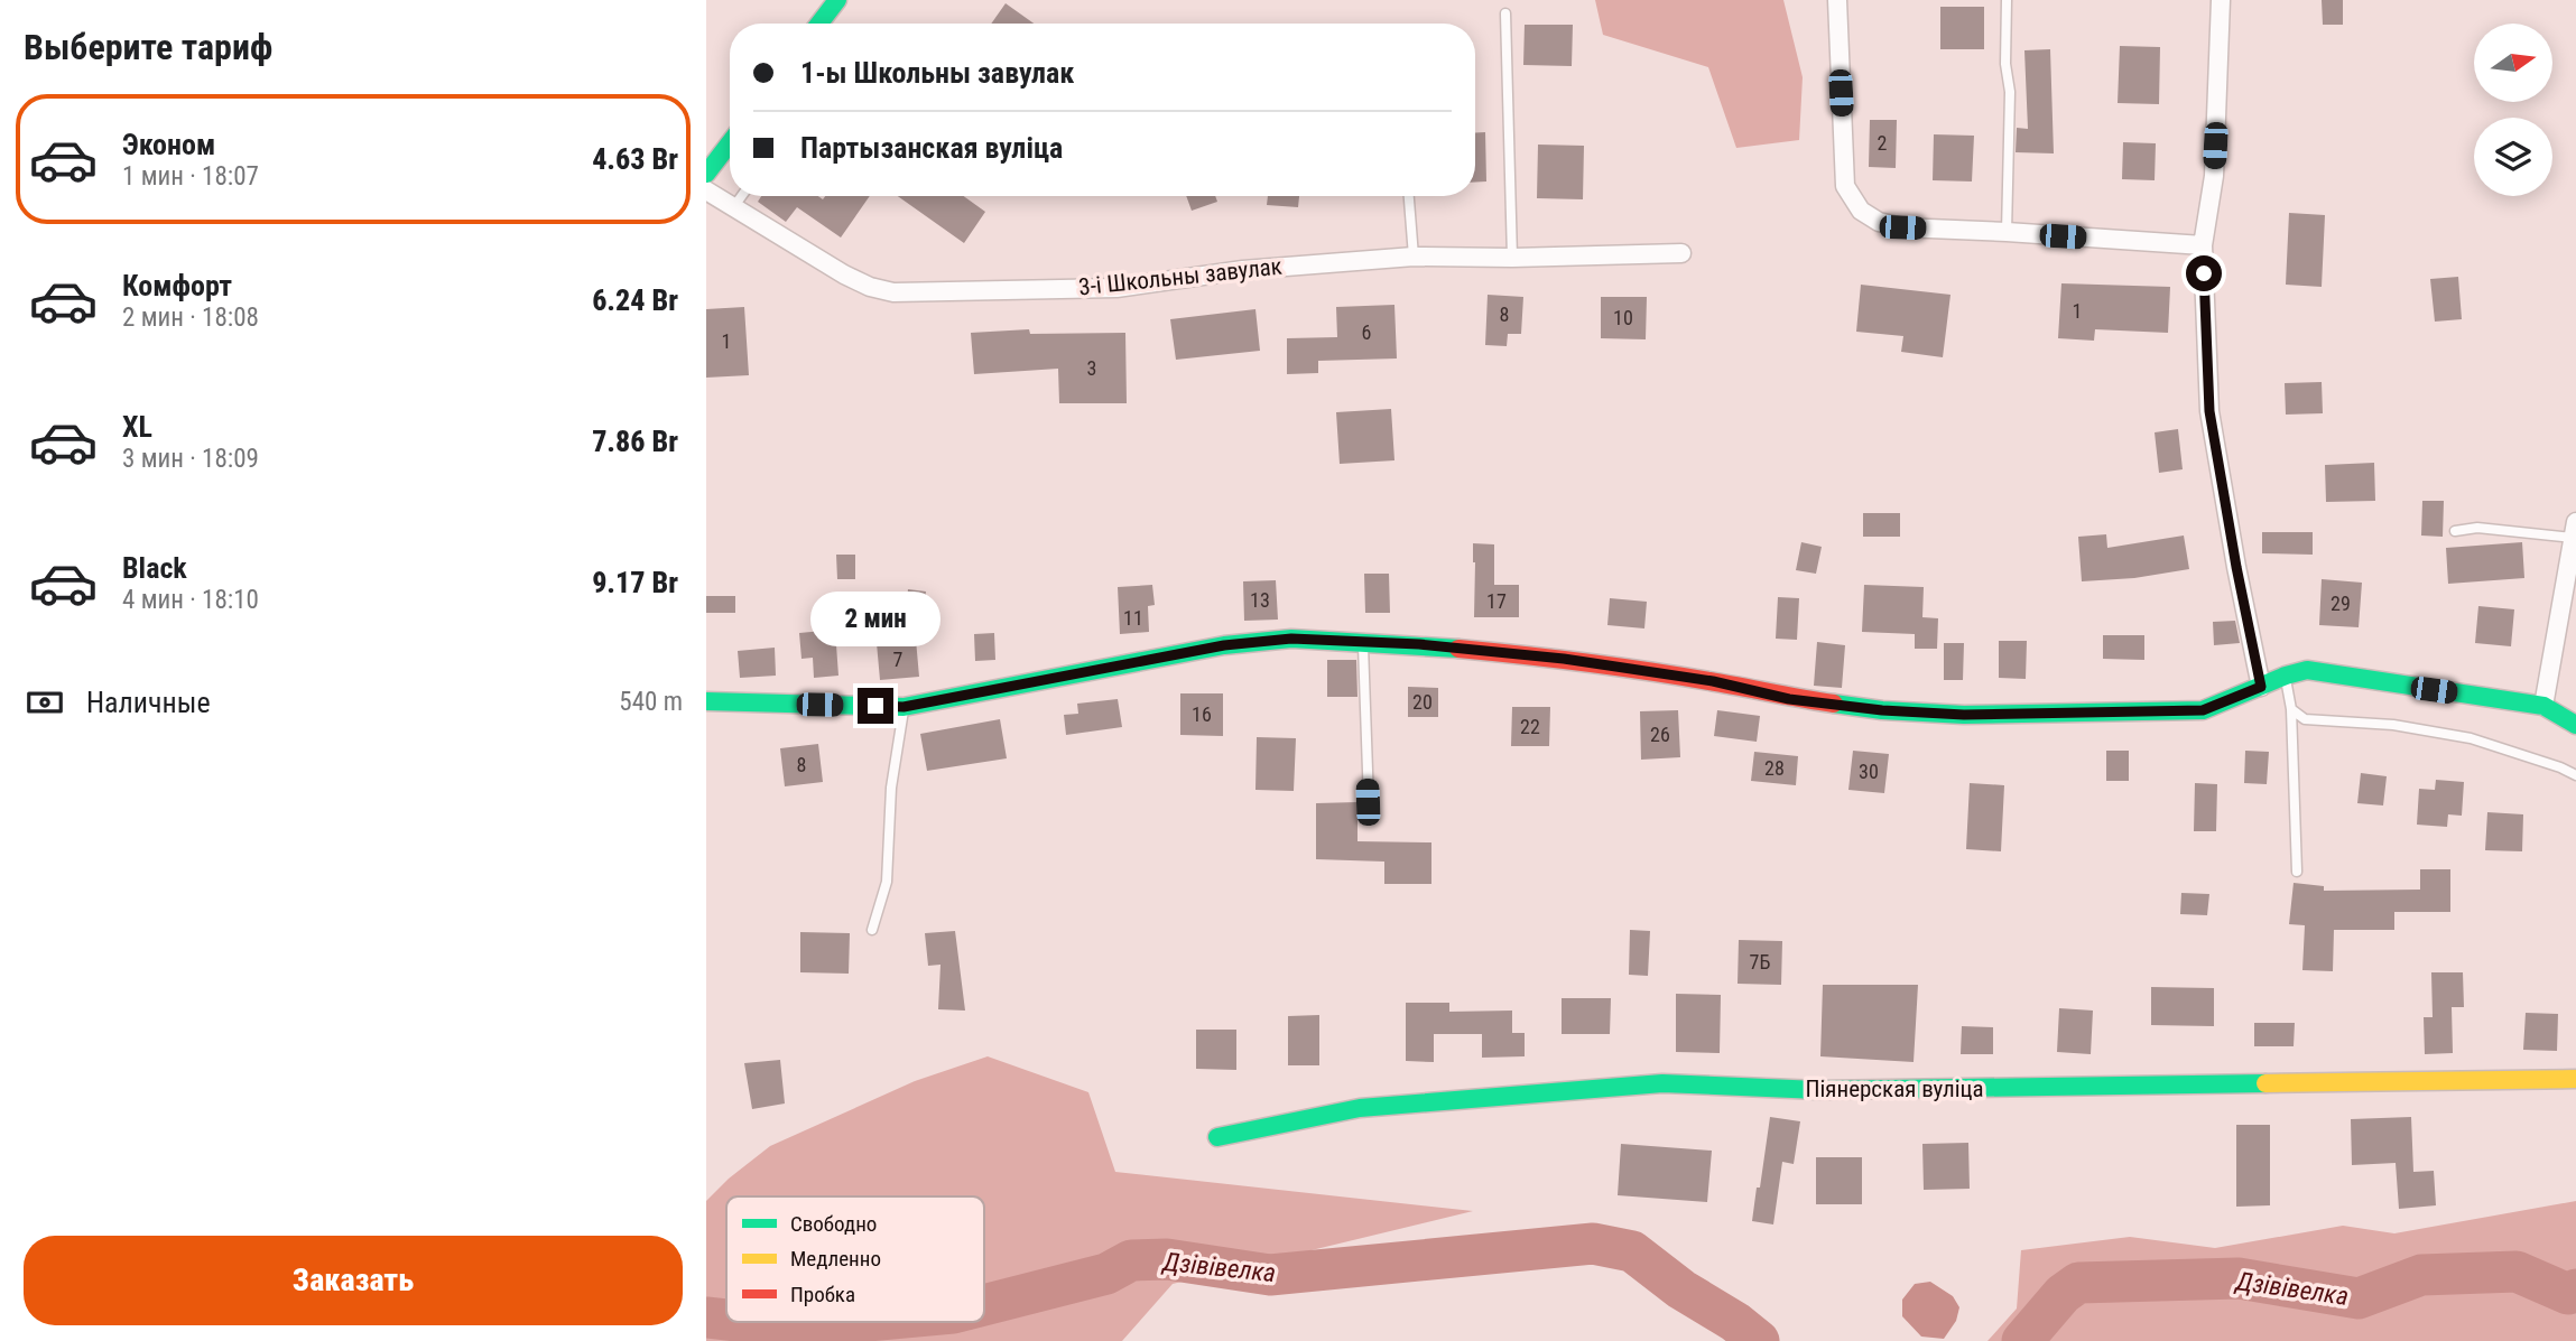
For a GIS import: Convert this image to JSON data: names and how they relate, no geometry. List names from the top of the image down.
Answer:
{
  "streets": {
    "street": ["3-і Школьны завулак", "Піянерская вуліца"]
  },
  "water": ["Дзівівелка"],
  "house_numbers": [
    "2",
    "1",
    "8",
    "10",
    "6",
    "1",
    "3",
    "13",
    "17",
    "29",
    "11",
    "7",
    "20",
    "16",
    "22",
    "26",
    "8",
    "28",
    "30",
    "7Б"
  ],
  "legend": ["Свободно", "Медленно", "Пробка"],
  "north": "right",
  "page": {
    "heading": "Выберите тариф",
    "banner": ["1-ы Школьны завулак", "Партызанская вуліца"],
    "list": [
      {
        "name": "Эконом",
        "note": "1 мин · 18:07",
        "value": "4.63 Br"
      },
      {
        "name": "Комфорт",
        "note": "2 мин · 18:08",
        "value": "6.24 Br"
      },
      {
        "name": "XL",
        "note": "3 мин · 18:09",
        "value": "7.86 Br"
      },
      {
        "name": "Black",
        "note": "4 мин · 18:10",
        "value": "9.17 Br"
      }
    ],
    "bubble": "2 мин",
    "pay": ["Наличные", "540 m"],
    "buttons": "Заказать"
  }
}
